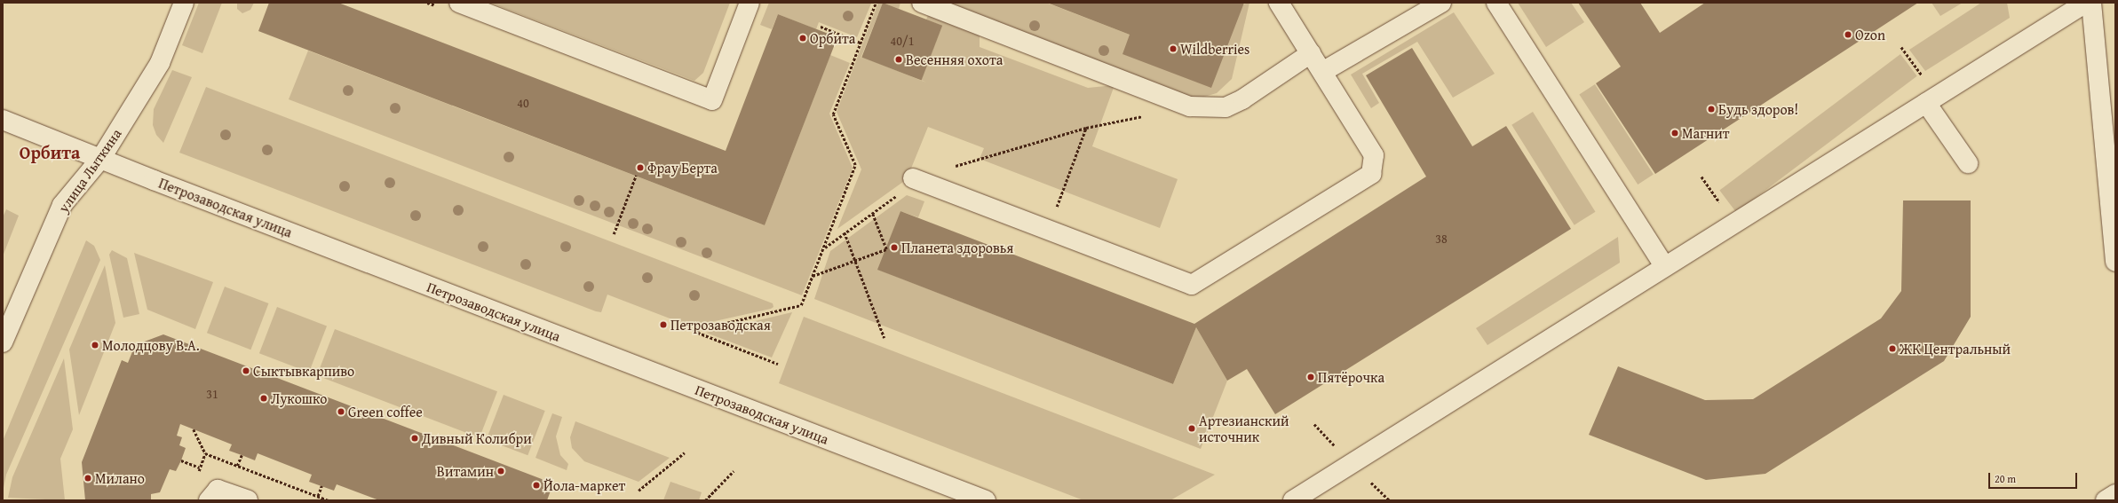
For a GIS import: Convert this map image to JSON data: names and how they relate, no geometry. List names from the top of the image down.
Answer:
{
  "streets": {
    "street": ["улица Лыткина", "Петрозаводская улица"]
  },
  "crossings": [
    ["улица Лыткина", "Петрозаводская улица"]
  ],
  "districts": ["Орбита"],
  "places": [
    "Ozon",
    "Орбита",
    "Wildberries",
    "Весенняя охота",
    "Будь здоров!",
    "Магнит",
    "Фрау Берта",
    "Планета здоровья",
    "Петрозаводская",
    "Молодцову В.А.",
    "ЖК Центральный",
    "Сыктывкарпиво",
    "Пятёрочка",
    "Лукошко",
    "Green coffee",
    "Артезианский источник",
    "Дивный Колибри",
    "Витамин",
    "Милано",
    "Йола-маркет"
  ],
  "house_numbers": [
    "40/1",
    "40",
    "38",
    "31"
  ],
  "scale_bar": "20 m"
}
